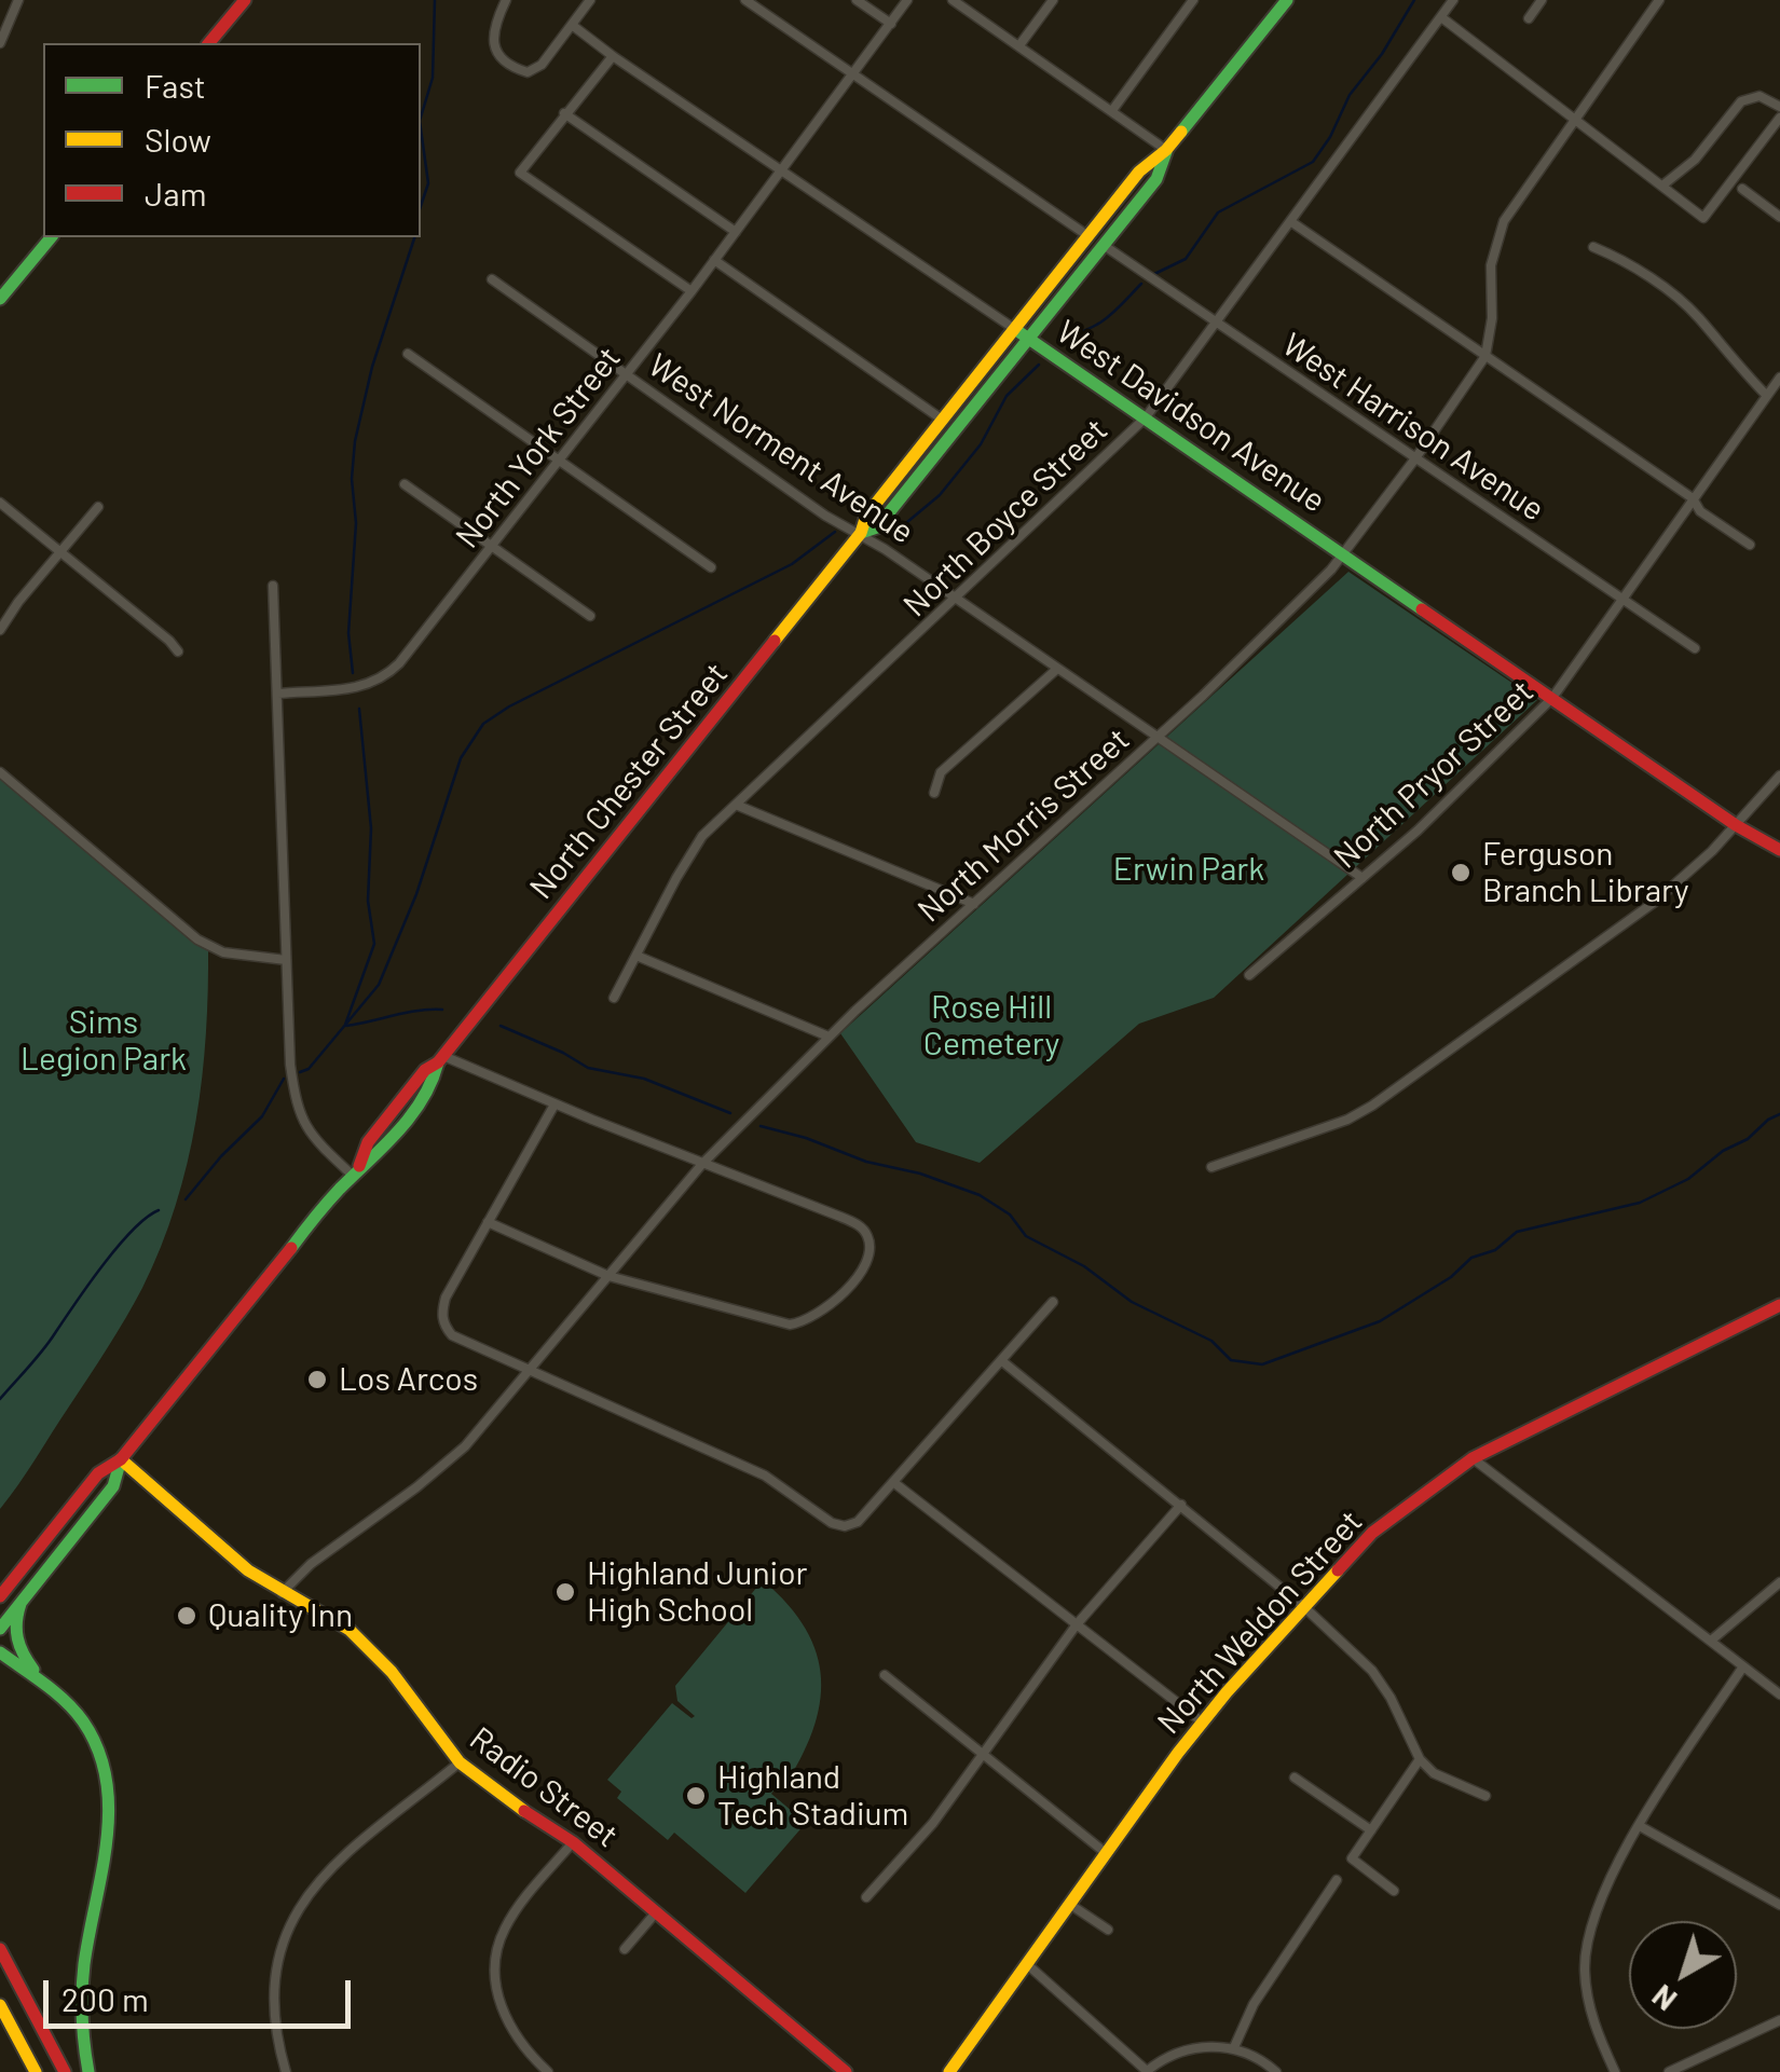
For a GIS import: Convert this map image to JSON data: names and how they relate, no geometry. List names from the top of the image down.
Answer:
{
  "streets": {
    "main road": [
      "West Davidson Avenue",
      "North Chester Street",
      "North Weldon Street",
      "Radio Street"
    ],
    "street": [
      "West Harrison Avenue",
      "North York Street",
      "West Norment Avenue",
      "North Boyce Street",
      "North Pryor Street",
      "North Morris Street"
    ]
  },
  "crossings": [
    ["West Davidson Avenue", "North York Street"],
    ["West Davidson Avenue", "North Boyce Street"],
    ["West Davidson Avenue", "North Pryor Street"],
    ["West Davidson Avenue", "North Chester Street"],
    ["West Davidson Avenue", "North Morris Street"],
    ["West Harrison Avenue", "North Boyce Street"],
    ["West Harrison Avenue", "North Pryor Street"],
    ["West Harrison Avenue", "North Chester Street"],
    ["West Harrison Avenue", "North Morris Street"],
    ["North York Street", "West Norment Avenue"],
    ["West Norment Avenue", "North Boyce Street"],
    ["West Norment Avenue", "North Pryor Street"],
    ["West Norment Avenue", "North Chester Street"],
    ["West Norment Avenue", "North Morris Street"],
    ["North Chester Street", "Radio Street"],
    ["North Morris Street", "Radio Street"]
  ],
  "parks": ["Erwin Park", "Rose Hill Cemetery", "Sims Legion Park"],
  "places": [
    "Ferguson Branch Library",
    "Los Arcos",
    "Highland Junior High School",
    "Quality Inn",
    "Highland Tech Stadium"
  ],
  "legend": ["Fast", "Slow", "Jam"],
  "scale_bar": "200 m",
  "north": "bottom left"
}
